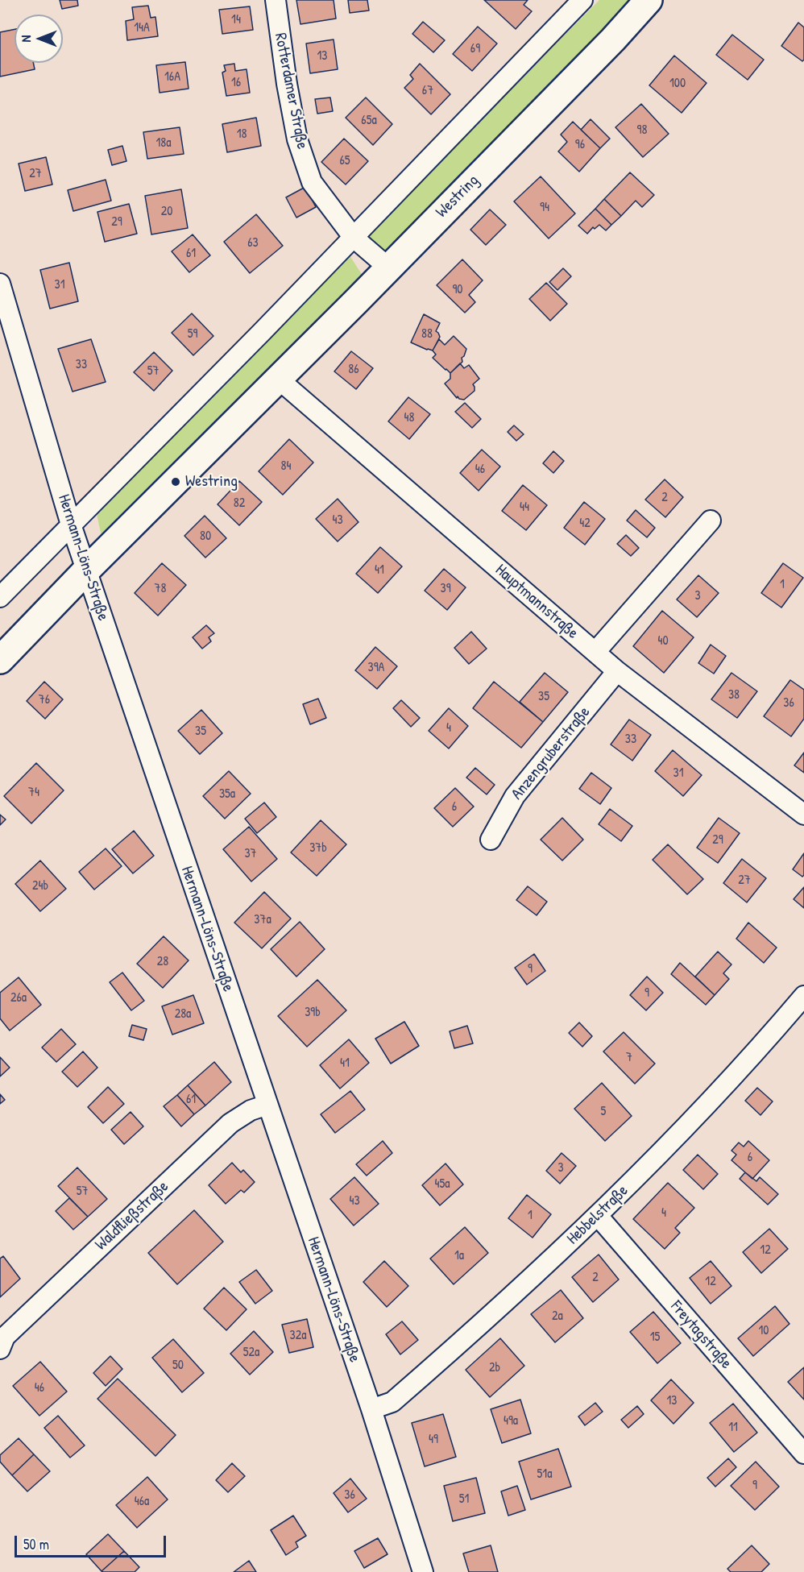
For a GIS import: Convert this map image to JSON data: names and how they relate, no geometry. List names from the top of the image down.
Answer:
{
  "streets": {
    "street": [
      "Rotterdamer Straße",
      "Westring",
      "Hermann-Löns-Straße",
      "Hauptmannstraße",
      "Anzengruberstraße",
      "Hebbelstraße",
      "Waldfließstraße",
      "Freytagstraße"
    ]
  },
  "crossings": [
    ["Rotterdamer Straße", "Westring"],
    ["Westring", "Hermann-Löns-Straße"],
    ["Westring", "Hauptmannstraße"],
    ["Hermann-Löns-Straße", "Hebbelstraße"],
    ["Hermann-Löns-Straße", "Waldfließstraße"],
    ["Hauptmannstraße", "Anzengruberstraße"],
    ["Hebbelstraße", "Freytagstraße"]
  ],
  "places": ["Westring"],
  "house_numbers": [
    "14",
    "14A",
    "69",
    "13",
    "16A",
    "16",
    "100",
    "67",
    "65a",
    "98",
    "18",
    "18a",
    "96",
    "65",
    "27",
    "94",
    "20",
    "29",
    "63",
    "61",
    "31",
    "90",
    "59",
    "88",
    "33",
    "86",
    "57",
    "48",
    "84",
    "46",
    "2",
    "82",
    "44",
    "43",
    "42",
    "80",
    "41",
    "1",
    "78",
    "39",
    "3",
    "40",
    "39A",
    "38",
    "35",
    "76",
    "36",
    "4",
    "35",
    "33",
    "31",
    "74",
    "35a",
    "6",
    "29",
    "37b",
    "37",
    "27",
    "24b",
    "37a",
    "28",
    "9",
    "9",
    "26a",
    "39b",
    "28a",
    "7",
    "41",
    "61",
    "5",
    "6",
    "3",
    "45a",
    "57",
    "43",
    "4",
    "1",
    "12",
    "1a",
    "2",
    "12",
    "2a",
    "10",
    "32a",
    "15",
    "52a",
    "50",
    "2b",
    "46",
    "13",
    "49a",
    "11",
    "49",
    "51a",
    "9",
    "36",
    "51",
    "46a"
  ],
  "scale_bar": "50 m",
  "north": "left"
}
